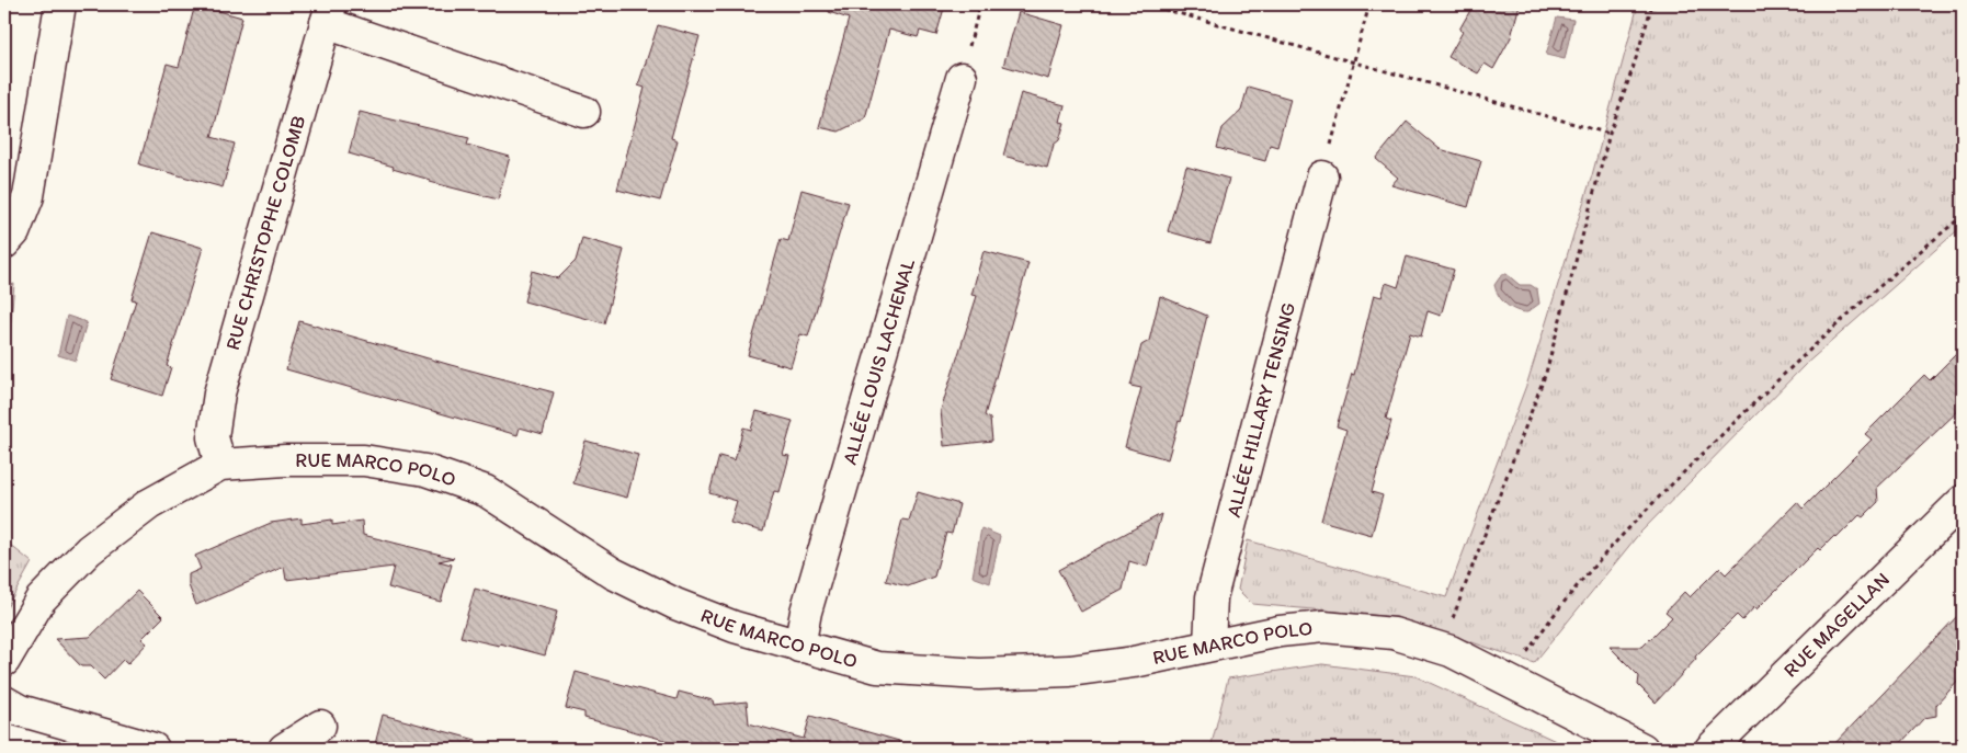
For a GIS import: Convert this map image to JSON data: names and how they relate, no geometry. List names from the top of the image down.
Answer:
{
  "streets": {
    "street": [
      "RUE CHRISTOPHE COLOMB",
      "ALLÉE LOUIS LACHENAL",
      "ALLÉE HILLARY TENSING",
      "RUE MARCO POLO",
      "RUE MAGELLAN"
    ]
  },
  "crossings": [
    ["RUE CHRISTOPHE COLOMB", "RUE MARCO POLO"],
    ["ALLÉE LOUIS LACHENAL", "RUE MARCO POLO"],
    ["ALLÉE HILLARY TENSING", "RUE MARCO POLO"]
  ]
}
